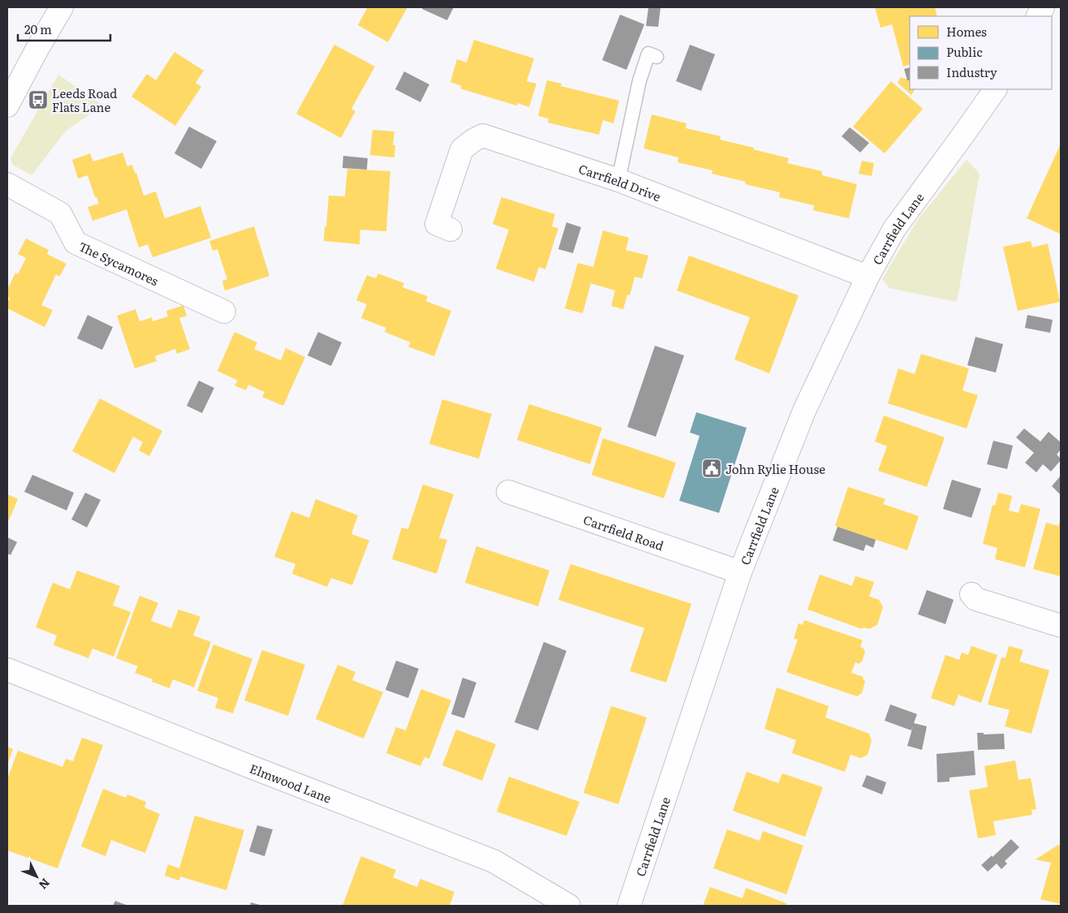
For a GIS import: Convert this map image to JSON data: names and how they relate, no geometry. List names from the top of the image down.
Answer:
{
  "streets": {
    "street": [
      "Carrfield Drive",
      "Carrfield Lane",
      "The Sycamores",
      "Carrfield Road",
      "Elmwood Lane"
    ]
  },
  "crossings": [
    ["Carrfield Drive", "Carrfield Lane"],
    ["Carrfield Lane", "Carrfield Road"]
  ],
  "places": {
    "bus stop": ["Leeds Road Flats Lane"],
    "public building": ["John Rylie House"]
  },
  "legend": ["Homes", "Public", "Industry"],
  "scale_bar": "20 m",
  "north": "bottom right"
}
